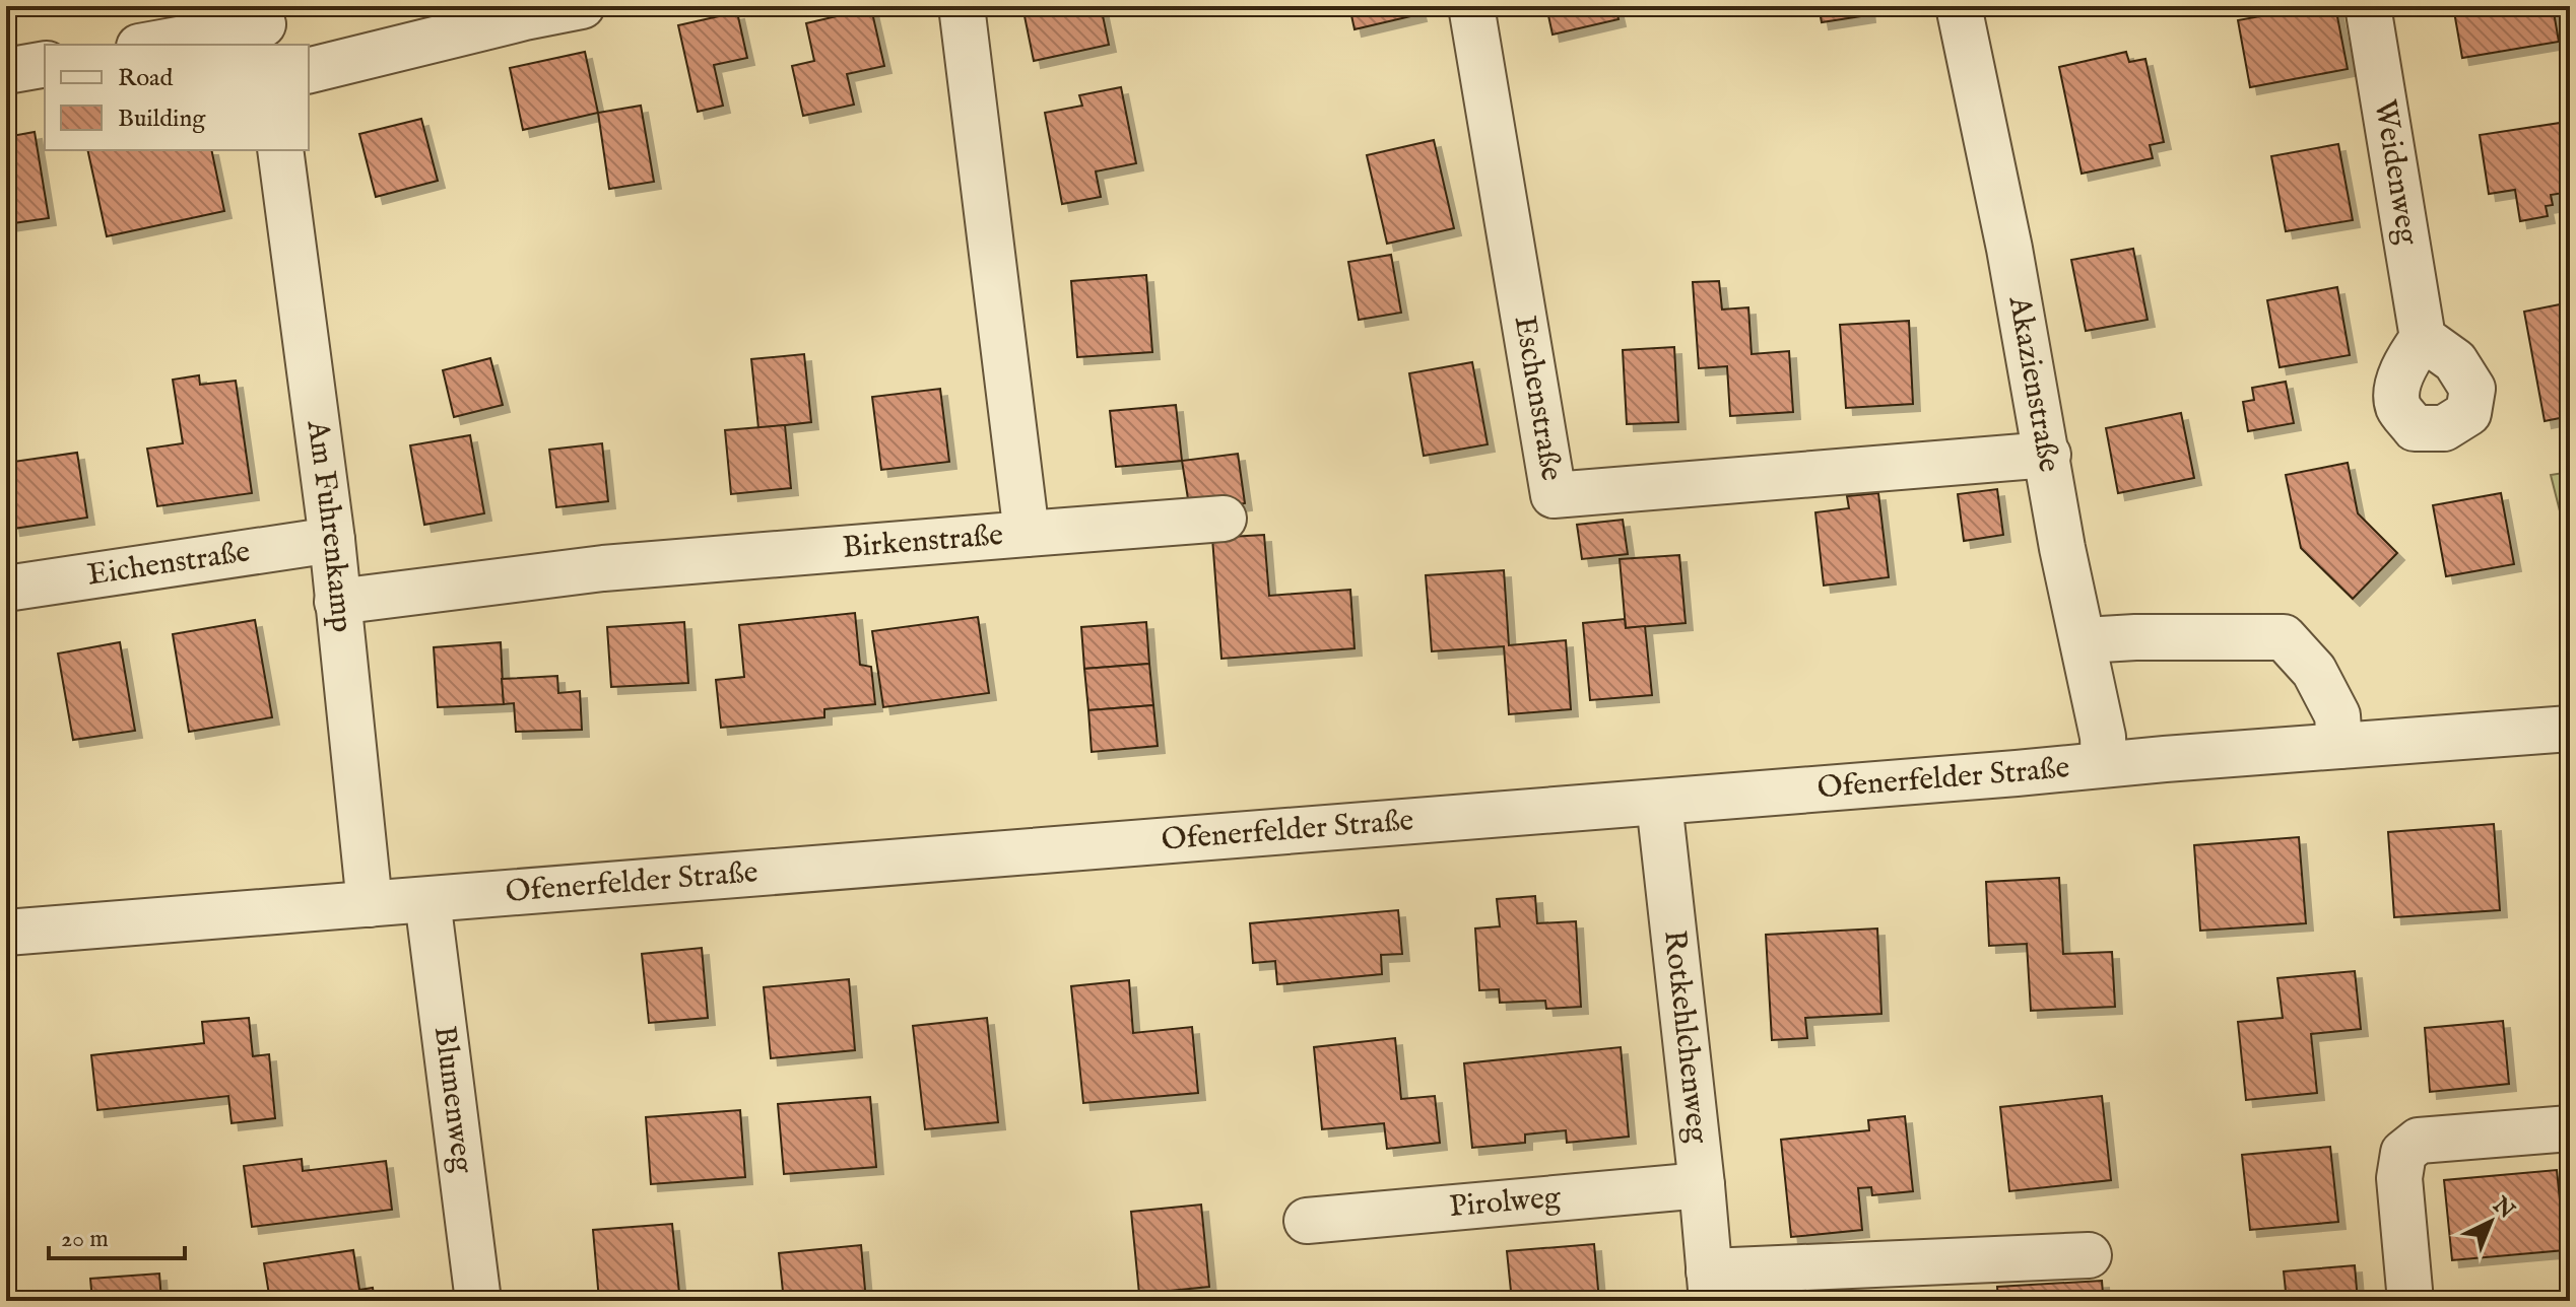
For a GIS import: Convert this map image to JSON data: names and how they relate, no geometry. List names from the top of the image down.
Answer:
{
  "streets": {
    "street": [
      "Weidenweg",
      "Akazienstraße",
      "Eschenstraße",
      "Am Fuhrenkamp",
      "Birkenstraße",
      "Eichenstraße",
      "Ofenerfelder Straße",
      "Rotkehlchenweg",
      "Blumenweg",
      "Pirolweg"
    ]
  },
  "crossings": [
    ["Akazienstraße", "Eschenstraße"],
    ["Akazienstraße", "Ofenerfelder Straße"],
    ["Am Fuhrenkamp", "Birkenstraße"],
    ["Am Fuhrenkamp", "Eichenstraße"],
    ["Am Fuhrenkamp", "Ofenerfelder Straße"],
    ["Ofenerfelder Straße", "Rotkehlchenweg"],
    ["Ofenerfelder Straße", "Blumenweg"],
    ["Rotkehlchenweg", "Pirolweg"]
  ],
  "legend": ["Road", "Building"],
  "scale_bar": "20 m",
  "north": "top right"
}
